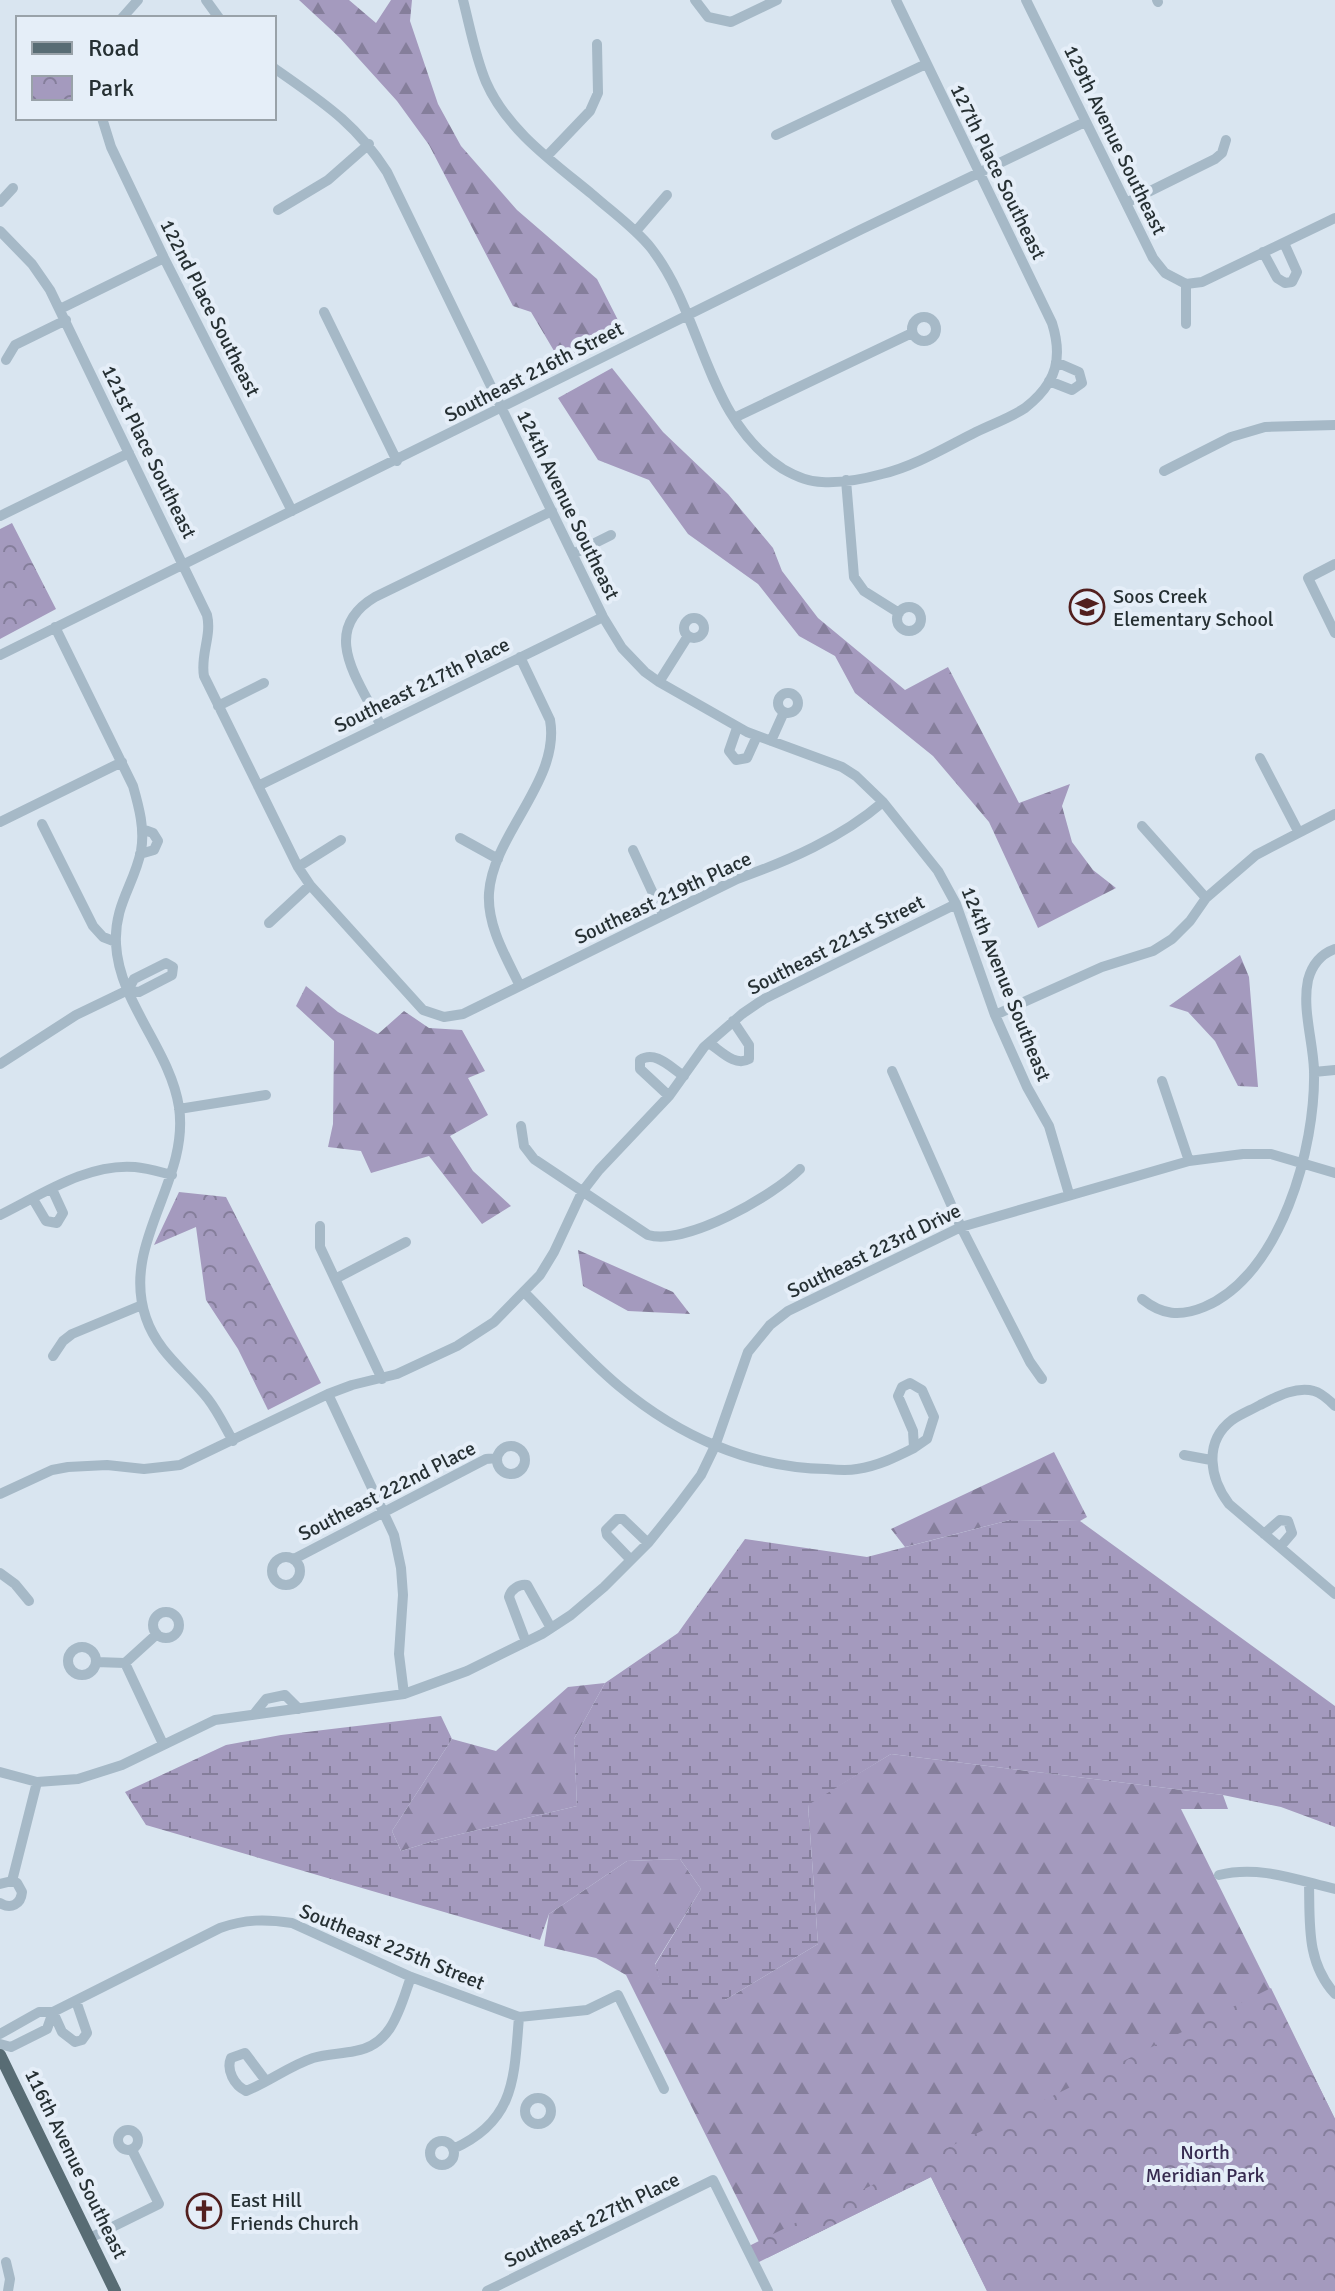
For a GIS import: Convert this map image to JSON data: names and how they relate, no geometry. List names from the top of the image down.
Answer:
{
  "streets": {
    "main road": ["116th Avenue Southeast"],
    "street": [
      "129th Avenue Southeast",
      "127th Place Southeast",
      "122nd Place Southeast",
      "Southeast 216th Street",
      "121st Place Southeast",
      "124th Avenue Southeast",
      "Southeast 217th Place",
      "Southeast 219th Place",
      "Southeast 221st Street",
      "Southeast 223rd Drive",
      "Southeast 222nd Place",
      "Southeast 225th Street",
      "Southeast 227th Place"
    ]
  },
  "crossings": [
    ["129th Avenue Southeast", "Southeast 216th Street"],
    ["127th Place Southeast", "Southeast 216th Street"],
    ["122nd Place Southeast", "Southeast 216th Street"],
    ["Southeast 216th Street", "121st Place Southeast"],
    ["Southeast 216th Street", "124th Avenue Southeast"],
    ["121st Place Southeast", "Southeast 217th Place"],
    ["121st Place Southeast", "Southeast 219th Place"],
    ["124th Avenue Southeast", "Southeast 217th Place"],
    ["124th Avenue Southeast", "Southeast 219th Place"],
    ["124th Avenue Southeast", "Southeast 221st Street"],
    ["124th Avenue Southeast", "Southeast 223rd Drive"]
  ],
  "parks": ["North Meridian Park"],
  "places": {
    "school or university": ["Soos Creek Elementary School"],
    "church": ["East Hill Friends Church"]
  },
  "legend": ["Road", "Park"]
}
